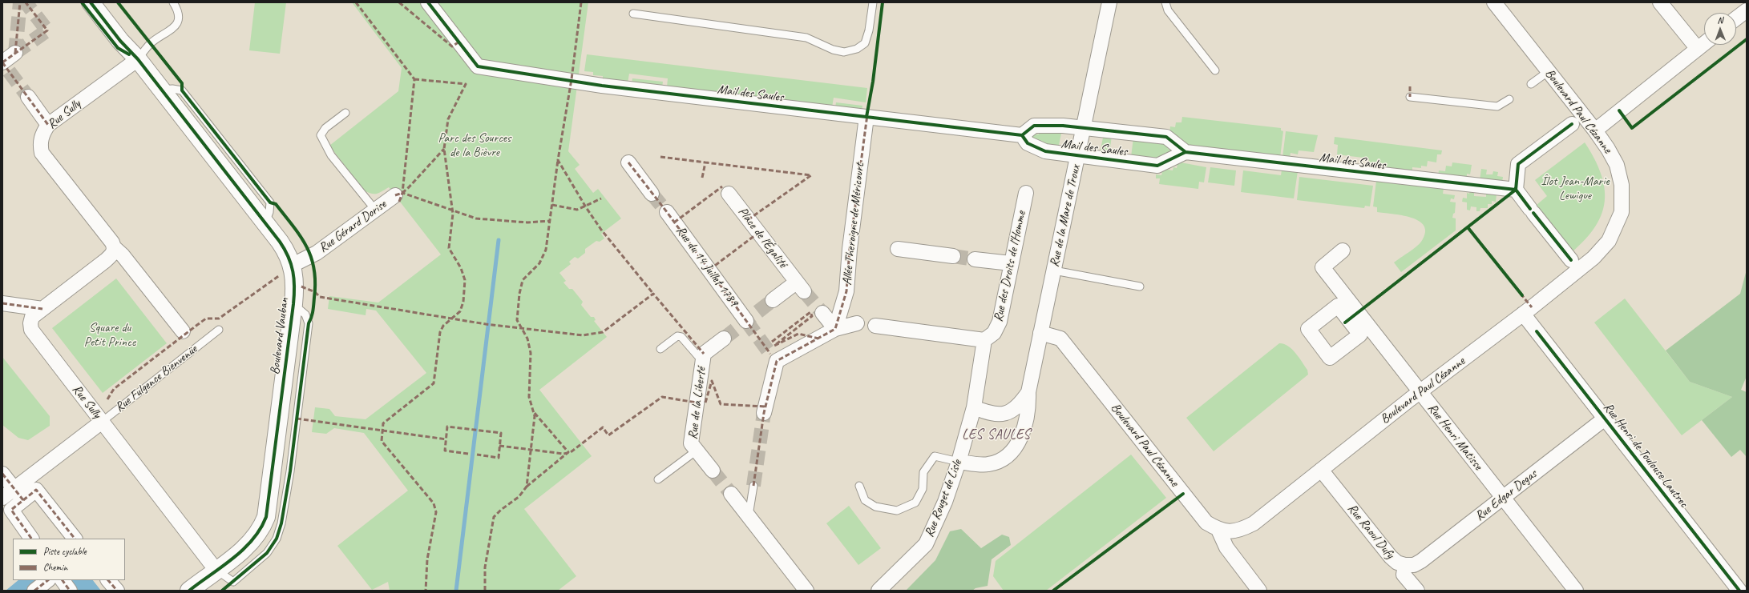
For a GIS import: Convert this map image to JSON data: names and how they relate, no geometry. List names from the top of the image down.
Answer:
{
  "streets": {
    "street": [
      "Mail des Saules",
      "Boulevard Paul Cézanne",
      "Rue Sully",
      "Rue de la Mare de Troux",
      "Allée Theroigne de Méricourt",
      "Rue Gérard Dorise",
      "Place de l'Égalité",
      "Rue du 14 Juillet 1789",
      "Rue des Droits de l'Homme",
      "Boulevard Vauban",
      "Rue Fulgence Bienvenüe",
      "Rue de la Liberté",
      "Rue Henri Matisse",
      "Rue Henri de Toulouse Lautrec",
      "Rue Edgar Degas",
      "Rue Rouget de Lisle",
      "Rue Raoul Dufy"
    ]
  },
  "crossings": [
    ["Mail des Saules", "Rue de la Mare de Troux"],
    ["Mail des Saules", "Allée Theroigne de Méricourt"],
    ["Boulevard Paul Cézanne", "Rue de la Mare de Troux"],
    ["Boulevard Paul Cézanne", "Rue Henri Matisse"],
    ["Boulevard Paul Cézanne", "Rue Henri de Toulouse Lautrec"],
    ["Boulevard Paul Cézanne", "Rue Raoul Dufy"],
    ["Rue Sully", "Boulevard Vauban"],
    ["Rue Sully", "Rue Fulgence Bienvenüe"],
    ["Rue de la Mare de Troux", "Rue Rouget de Lisle"],
    ["Rue Gérard Dorise", "Boulevard Vauban"],
    ["Rue des Droits de l'Homme", "Rue Rouget de Lisle"],
    ["Rue Henri Matisse", "Rue Edgar Degas"],
    ["Rue Henri de Toulouse Lautrec", "Rue Edgar Degas"],
    ["Rue Edgar Degas", "Rue Raoul Dufy"]
  ],
  "districts": ["LES SAULES"],
  "parks": ["Parc des Sources de la Bièvre", "Îlot Jean-Marie Lewigue", "Square du Petit Prince"],
  "legend": ["Piste cyclable", "Chemin"],
  "north": "top"
}
